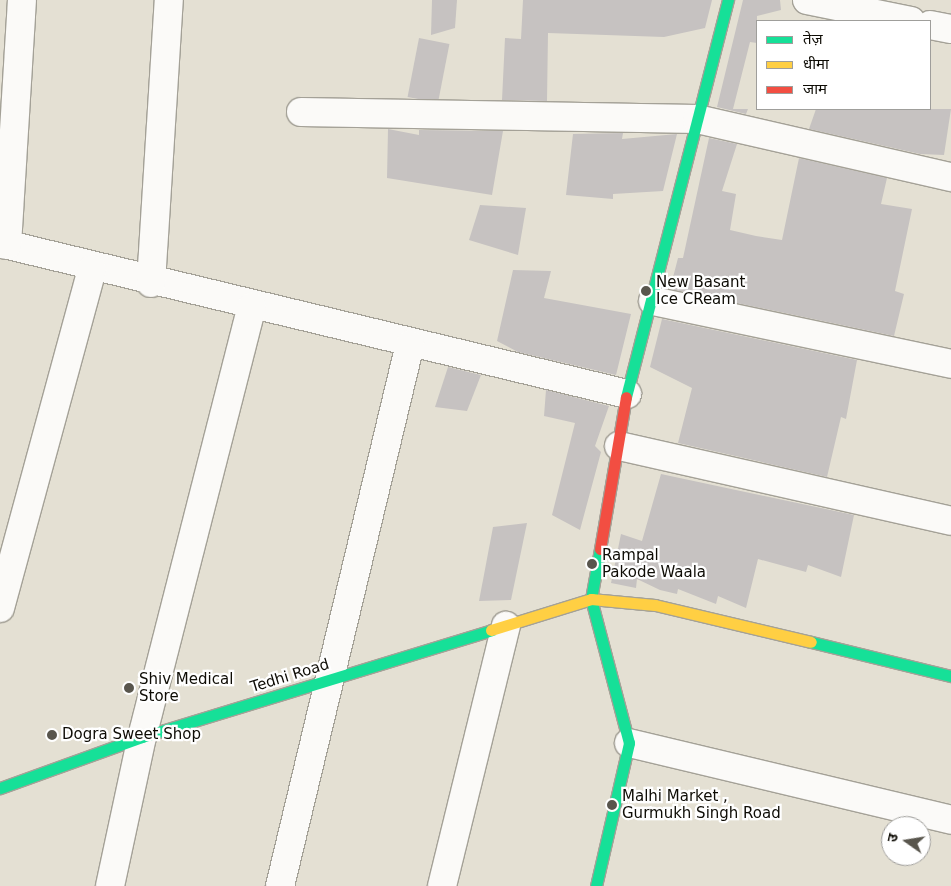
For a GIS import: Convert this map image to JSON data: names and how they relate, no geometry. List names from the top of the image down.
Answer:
{
  "streets": {
    "street": ["Tedhi Road"]
  },
  "places": [
    "New Basant Ice CReam",
    "Rampal Pakode Waala",
    "Shiv Medical Store",
    "Dogra Sweet Shop",
    "Malhi Market , Gurmukh Singh Road"
  ],
  "legend": ["तेज़", "धीमा", "जाम"],
  "north": "left"
}
